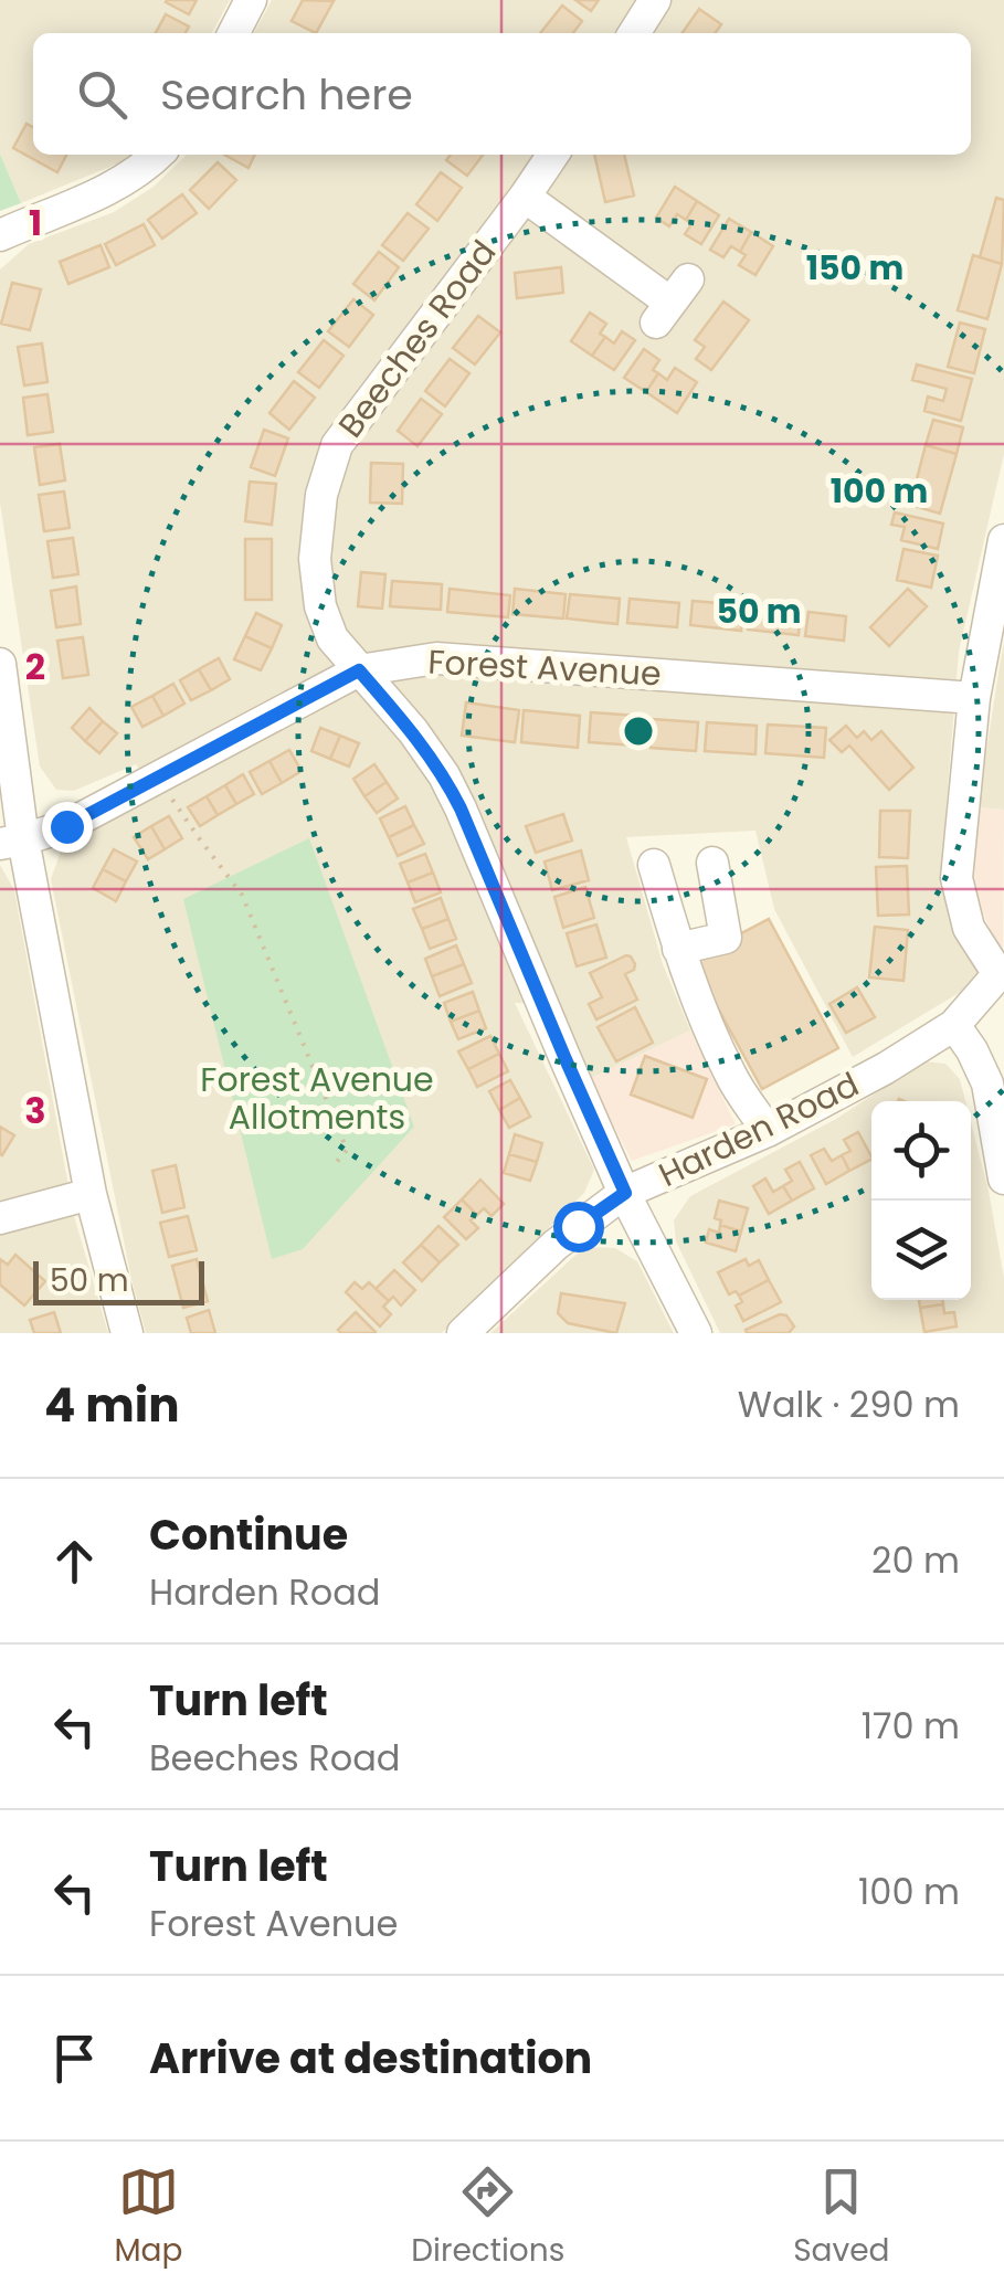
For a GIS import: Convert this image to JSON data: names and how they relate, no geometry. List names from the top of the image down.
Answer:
{
  "streets": {
    "street": ["Beeches Road", "Forest Avenue", "Harden Road"]
  },
  "crossings": [
    ["Beeches Road", "Forest Avenue"],
    ["Beeches Road", "Harden Road"]
  ],
  "parks": ["Forest Avenue Allotments"],
  "scale_bar": "50 m",
  "page": {
    "search": "Search here",
    "scale": "50 m",
    "heading": ["4 min", "Walk · 290 m"],
    "list": [
      ["Continue", "Harden Road", "20 m"],
      ["Turn left", "Beeches Road", "170 m"],
      ["Turn left", "Forest Avenue", "100 m"],
      "Arrive at destination"
    ],
    "nav": ["Map", "Directions", "Saved"]
  },
  "grid": {
    "rows": ["1", "2", "3"]
  },
  "rings": ["150 m", "100 m", "50 m"]
}
